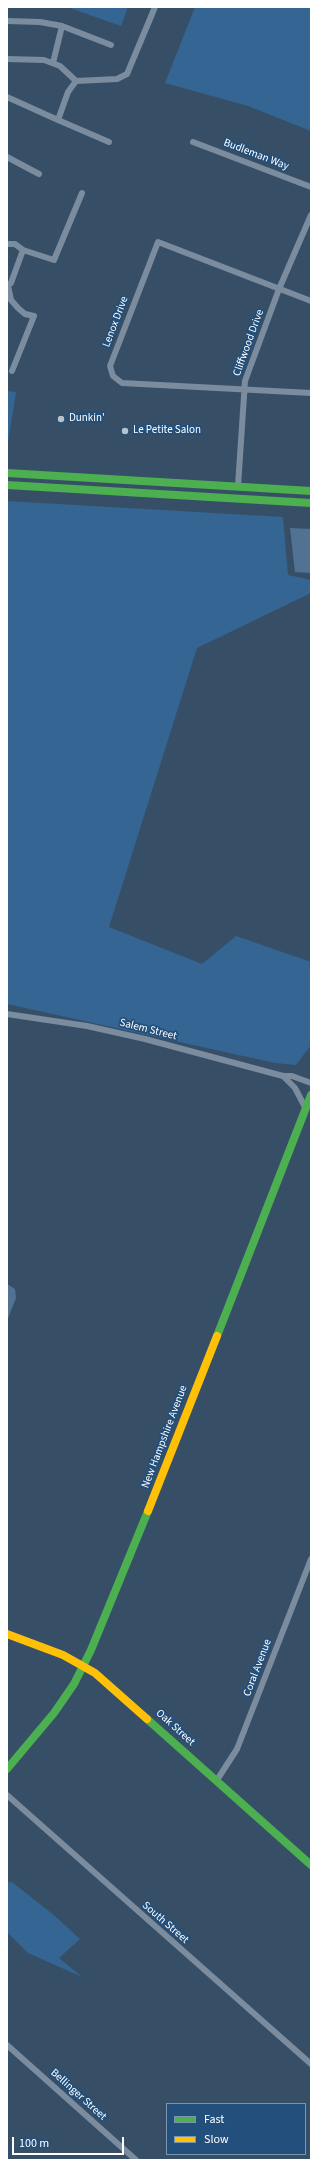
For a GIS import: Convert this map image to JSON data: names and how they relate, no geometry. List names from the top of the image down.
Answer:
{
  "streets": {
    "main road": ["New Hampshire Avenue", "Oak Street"],
    "street": [
      "Budleman Way",
      "Lenox Drive",
      "Cliffwood Drive",
      "Salem Street",
      "Coral Avenue",
      "South Street",
      "Bellinger Street"
    ]
  },
  "crossings": [
    ["Lenox Drive", "Cliffwood Drive"],
    ["New Hampshire Avenue", "Oak Street"],
    ["Coral Avenue", "Oak Street"]
  ],
  "places": ["Dunkin'", "Le Petite Salon"],
  "legend": ["Fast", "Slow"],
  "scale_bar": "100 m"
}
